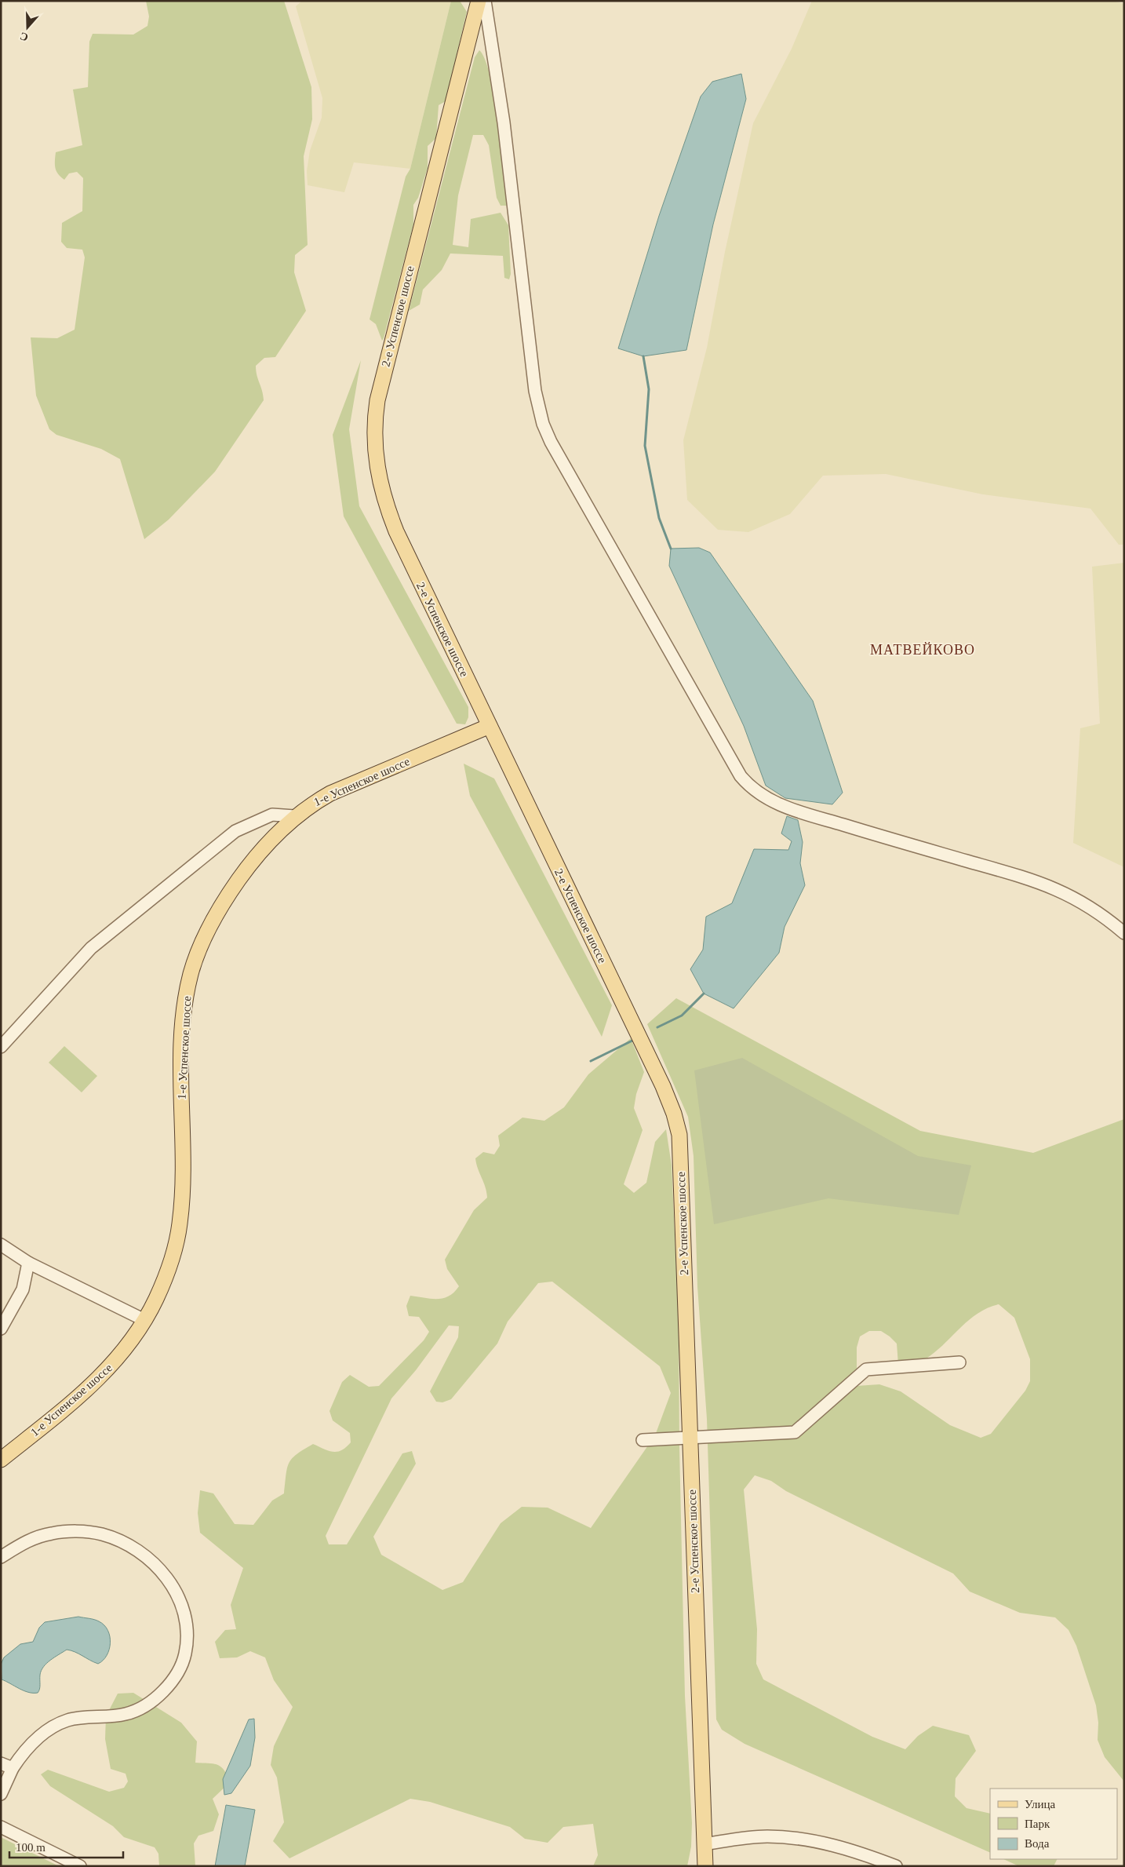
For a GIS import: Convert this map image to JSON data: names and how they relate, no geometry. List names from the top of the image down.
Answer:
{
  "streets": {
    "main road": ["2-е Успенское шоссе", "1-е Успенское шоссе"]
  },
  "crossings": [
    ["2-е Успенское шоссе", "1-е Успенское шоссе"]
  ],
  "districts": ["МАТВЕЙКОВО"],
  "legend": ["Улица", "Парк", "Вода"],
  "scale_bar": "100 m",
  "north": "bottom"
}
